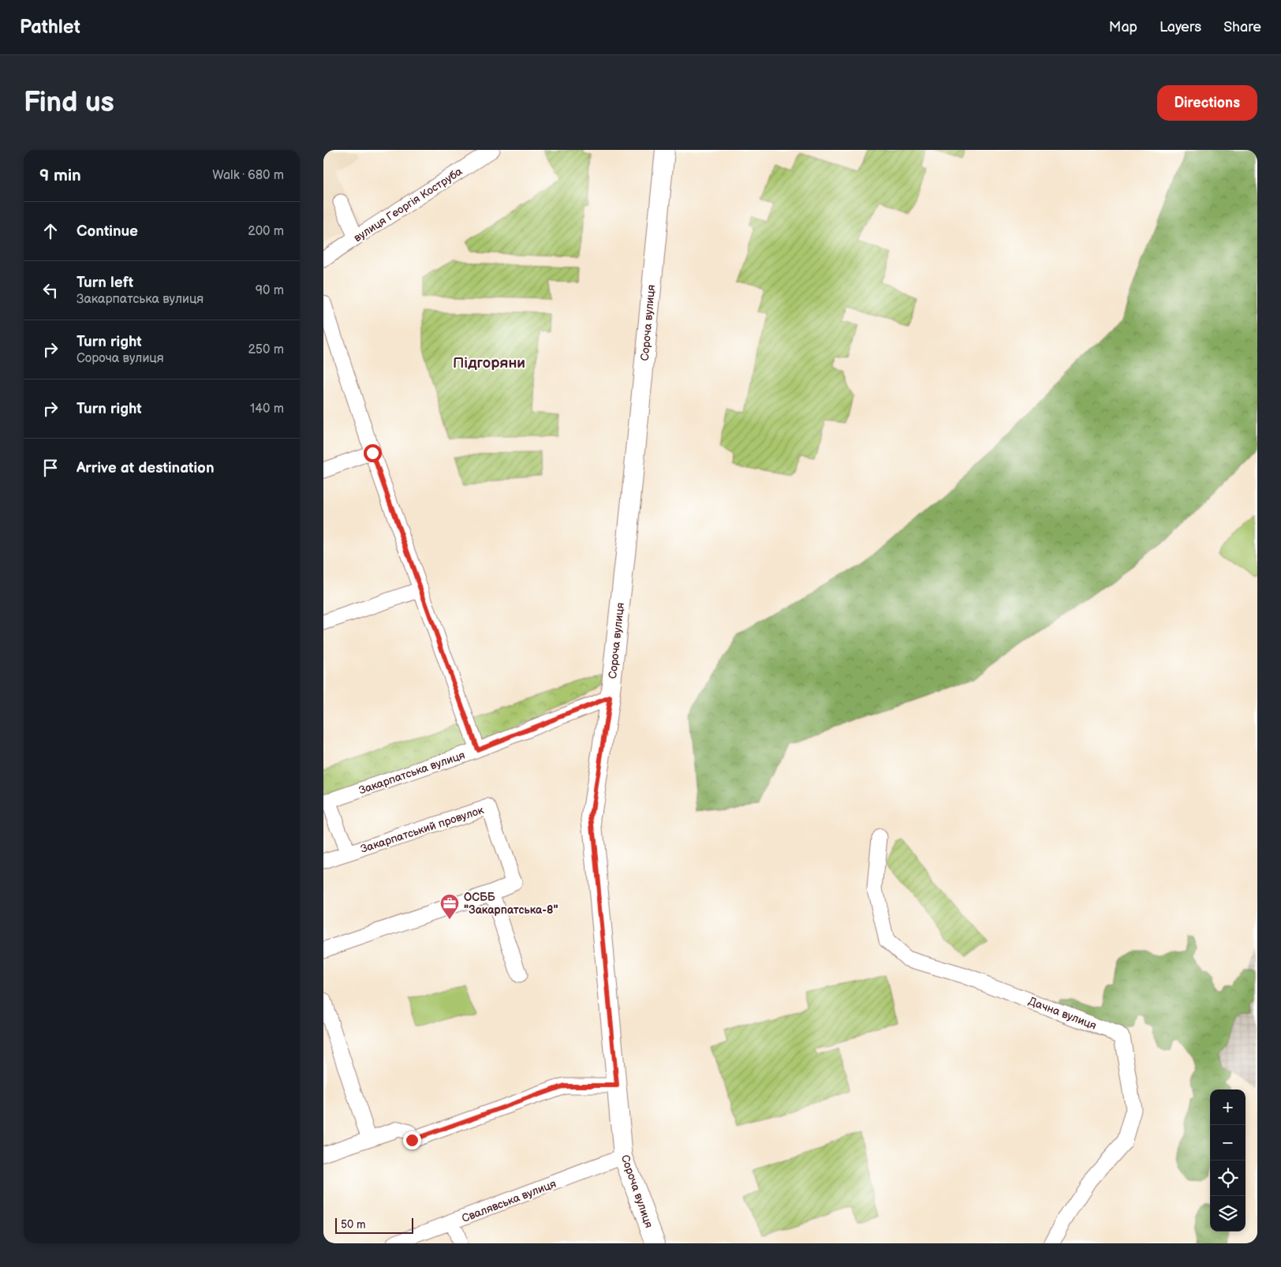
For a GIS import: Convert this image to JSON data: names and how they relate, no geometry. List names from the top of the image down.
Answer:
{
  "streets": {
    "main road": ["Сороча вулиця"],
    "street": [
      "вулиця Георгія Коструба",
      "Закарпатська вулиця",
      "Закарпатський провулок",
      "Дачна вулиця",
      "Свалявська вулиця"
    ]
  },
  "crossings": [
    ["Сороча вулиця", "Закарпатська вулиця"],
    ["Сороча вулиця", "Свалявська вулиця"],
    ["Закарпатська вулиця", "Закарпатський провулок"]
  ],
  "districts": ["Підгоряни"],
  "places": {
    "office": ["ОСББ \"Закарпатська-8\""]
  },
  "scale_bar": "50 m",
  "page": {
    "header": "Pathlet",
    "nav": ["Map", "Layers", "Share"],
    "buttons": "Directions",
    "title": "Find us",
    "heading": ["9 min", "Walk · 680 m"],
    "list": [
      ["Continue", "200 m"],
      ["Turn left", "Закарпатська вулиця", "90 m"],
      ["Turn right", "Сороча вулиця", "250 m"],
      ["Turn right", "140 m"],
      "Arrive at destination"
    ],
    "map_buttons": ["+", "−"],
    "scale": "50 m"
  }
}
